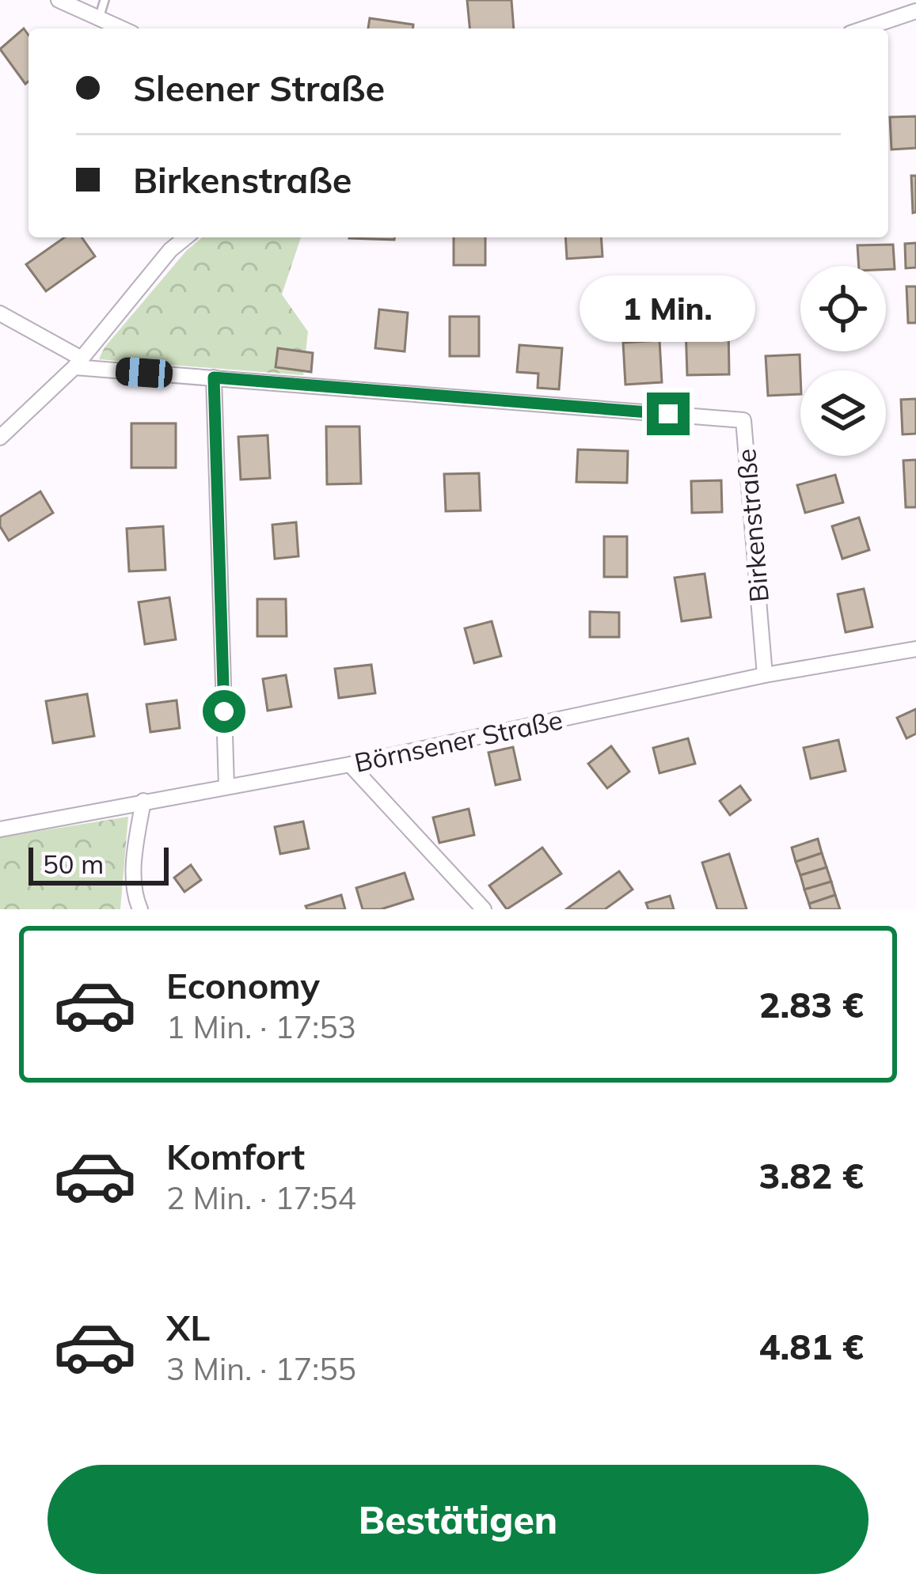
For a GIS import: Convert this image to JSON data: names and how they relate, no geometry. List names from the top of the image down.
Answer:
{
  "streets": {
    "street": ["Birkenstraße", "Börnsener Straße"]
  },
  "crossings": [
    ["Birkenstraße", "Börnsener Straße"]
  ],
  "scale_bar": "50 m",
  "page": {
    "banner": ["Sleener Straße", "Birkenstraße"],
    "bubble": "1 Min.",
    "scale": "50 m",
    "list": [
      {
        "name": "Economy",
        "note": "1 Min. · 17:53",
        "value": "2.83 €"
      },
      {
        "name": "Komfort",
        "note": "2 Min. · 17:54",
        "value": "3.82 €"
      },
      {
        "name": "XL",
        "note": "3 Min. · 17:55",
        "value": "4.81 €"
      }
    ],
    "buttons": "Bestätigen"
  }
}
